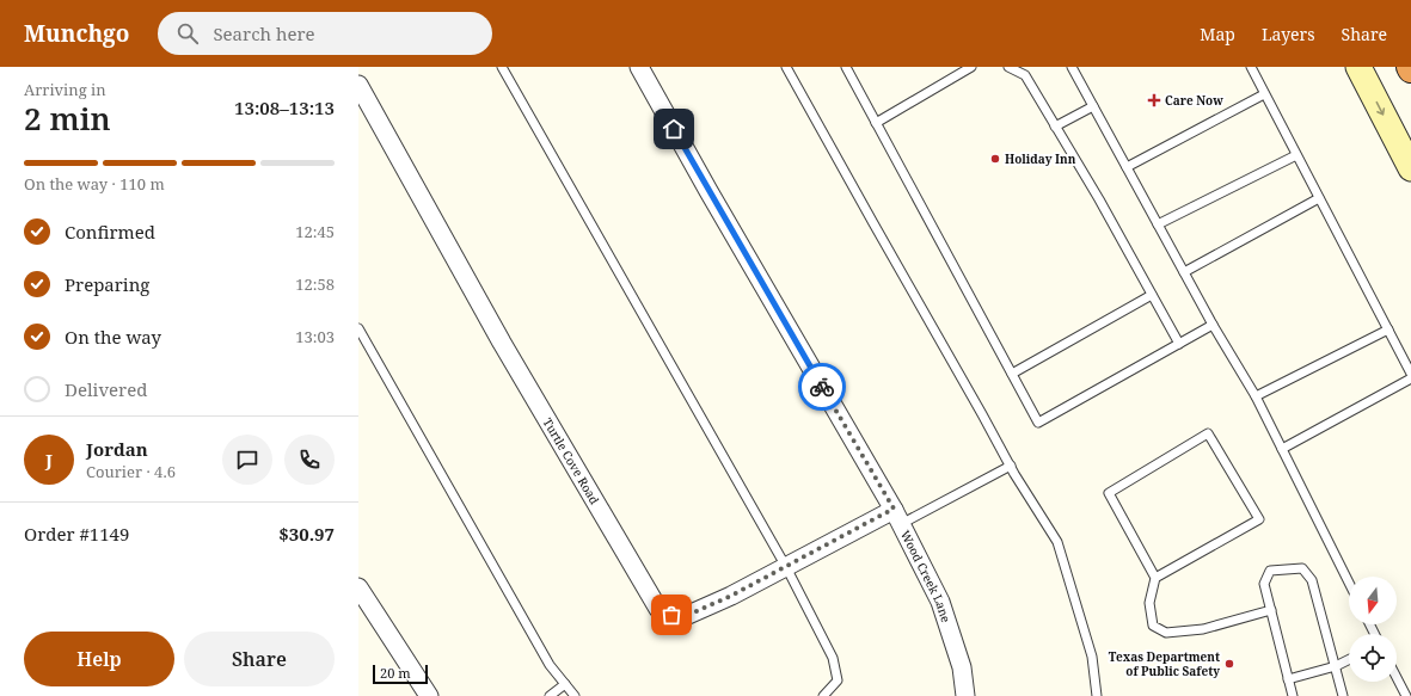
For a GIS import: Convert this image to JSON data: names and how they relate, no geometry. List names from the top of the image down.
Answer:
{
  "streets": {
    "street": ["Turtle Cove Road", "Wood Creek Lane"]
  },
  "crossings": [
    ["Turtle Cove Road", "Wood Creek Lane"]
  ],
  "places": {
    "health": ["Care Now"],
    "other": ["Holiday Inn", "Texas Department of Public Safety"]
  },
  "scale_bar": "20 m",
  "north": "bottom",
  "page": {
    "header": "Munchgo",
    "search": "Search here",
    "nav": ["Map", "Layers", "Share"],
    "heading": ["2 min", "Arriving in", "13:08–13:13"],
    "panel": [
      "Jordan",
      "Courier · 4.6",
      "Order #1149",
      "$30.97"
    ],
    "bar": "On the way · 110 m",
    "list": [
      ["Confirmed", "12:45"],
      ["Preparing", "12:58"],
      ["On the way", "13:03"],
      "Delivered"
    ],
    "round": "J",
    "buttons": ["Help", "Share"],
    "scale": "20 m"
  }
}
